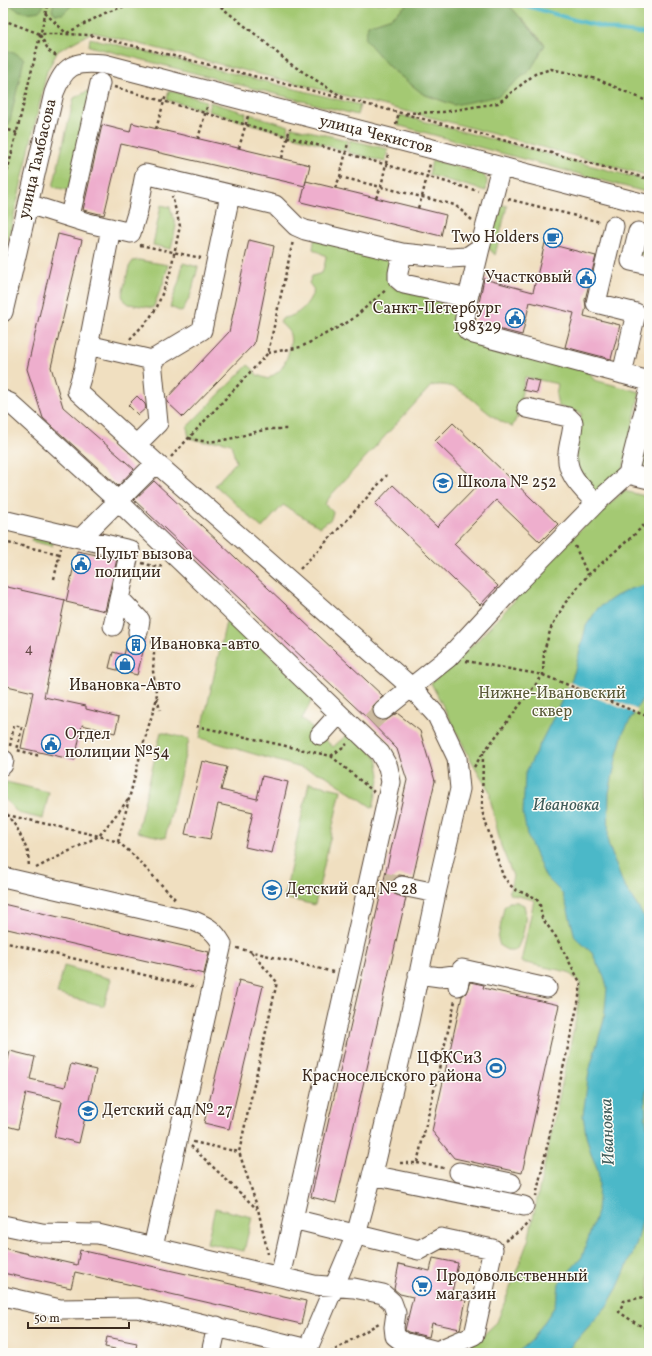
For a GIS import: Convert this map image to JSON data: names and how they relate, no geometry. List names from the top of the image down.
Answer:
{
  "streets": {
    "street": ["улица Чекистов", "улица Тамбасова"]
  },
  "crossings": [
    ["улица Чекистов", "улица Тамбасова"]
  ],
  "water": ["Ивановка"],
  "parks": ["Нижне-Ивановский сквер"],
  "places": {
    "cafe": ["Two Holders"],
    "public building": [
      "Участковый",
      "Санкт-Петербург 198329",
      "Пульт вызова полиции",
      "Отдел полиции №54"
    ],
    "school or university": ["Школа № 252", "Детский сад № 28", "Детский сад № 27"],
    "building": ["Ивановка-авто"],
    "shop": ["Ивановка-Авто"],
    "sports": ["ЦФКСиЗ Красносельского района"],
    "supermarket": ["Продовольственный магазин"]
  },
  "house_numbers": ["4"],
  "scale_bar": "50 m"
}
